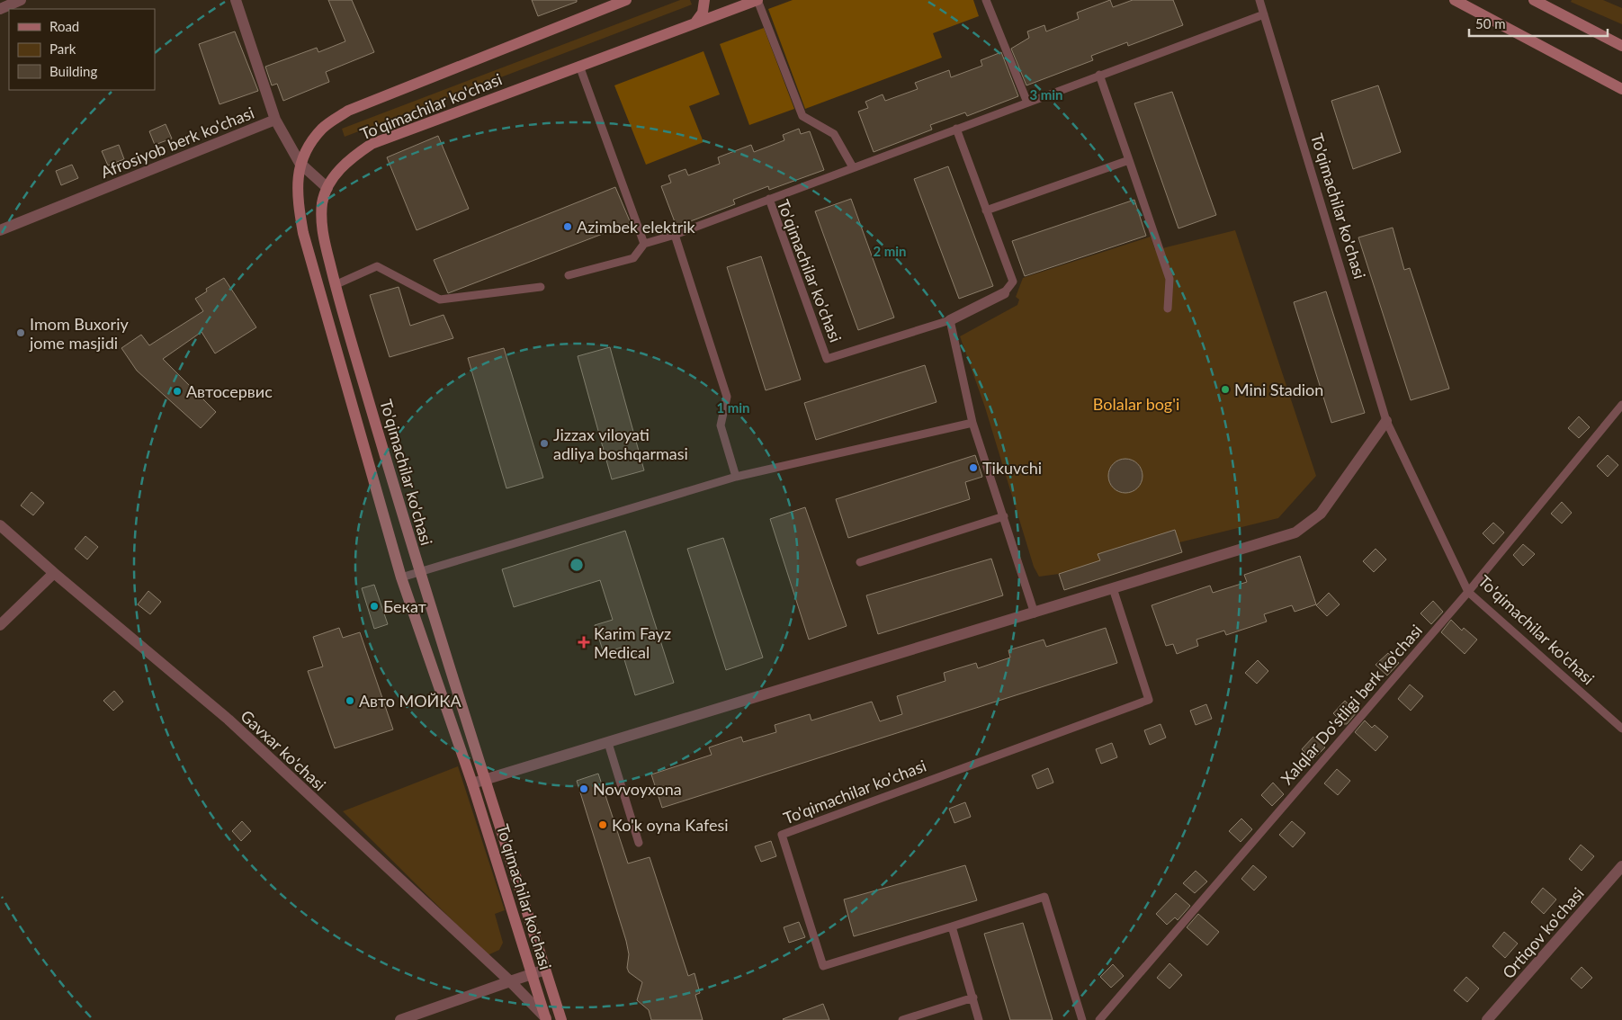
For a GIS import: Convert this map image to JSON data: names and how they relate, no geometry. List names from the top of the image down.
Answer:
{
  "streets": {
    "main road": ["To'qimachilar ko'chasi"],
    "street": ["Afrosiyob berk ko'chasi", "Gavxar ko'chasi", "Ortiqov ko'chasi"],
    "lane": ["Xalqlar Do'stligi berk ko'chasi"]
  },
  "crossings": [
    ["To'qimachilar ko'chasi", "Xalqlar Do'stligi berk ko'chasi"],
    ["To'qimachilar ko'chasi", "Gavxar ko'chasi"]
  ],
  "parks": ["Bolalar bog'i"],
  "places": {
    "other": [
      "Azimbek elektrik",
      "Imom Buxoriy jome masjidi",
      "Mini Stadion",
      "Автосервис",
      "Jizzax viloyati adliya boshqarmasi",
      "Tikuvchi",
      "Бекат",
      "Авто МОЙКА",
      "Novvoyxona",
      "Ko'k oyna Kafesi"
    ],
    "health": ["Karim Fayz Medical"]
  },
  "legend": ["Road", "Park", "Building"],
  "scale_bar": "50 m",
  "rings": ["3 min", "2 min", "1 min"]
}
